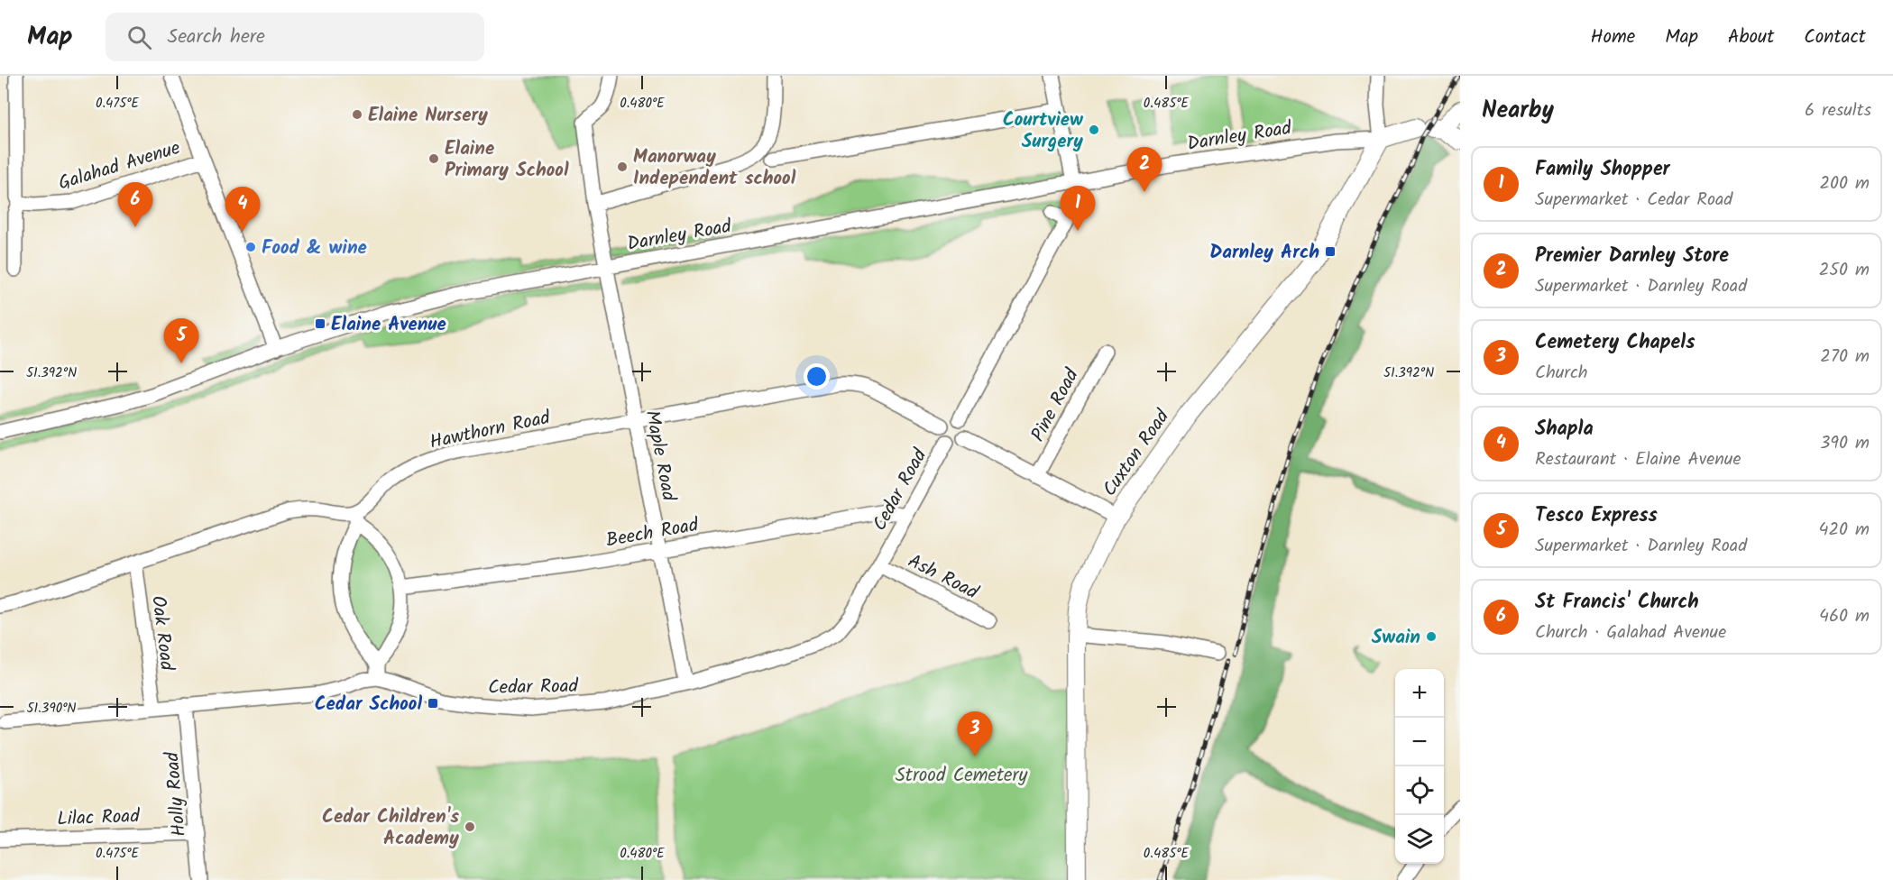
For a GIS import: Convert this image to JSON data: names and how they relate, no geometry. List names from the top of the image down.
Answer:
{
  "streets": {
    "main road": ["Cuxton Road"],
    "street": [
      "Darnley Road",
      "Galahad Avenue",
      "Pine Road",
      "Hawthorn Road",
      "Maple Road",
      "Cedar Road",
      "Beech Road",
      "Ash Road",
      "Oak Road",
      "Holly Road",
      "Lilac Road"
    ]
  },
  "crossings": [
    ["Darnley Road", "Cuxton Road"],
    ["Darnley Road", "Maple Road"],
    ["Hawthorn Road", "Maple Road"],
    ["Hawthorn Road", "Cedar Road"],
    ["Maple Road", "Cedar Road"],
    ["Maple Road", "Beech Road"],
    ["Cedar Road", "Beech Road"],
    ["Cedar Road", "Ash Road"],
    ["Holly Road", "Lilac Road"]
  ],
  "parks": ["Strood Cemetery"],
  "places": {
    "other": [
      "Elaine Nursery",
      "Courtview Surgery",
      "Elaine Primary School",
      "Manorway Independent school",
      "Food & wine",
      "Swain",
      "Cedar Children's Academy"
    ],
    "transit": ["Darnley Arch", "Elaine Avenue", "Cedar School"]
  },
  "page": {
    "header": "Map",
    "search": "Search here",
    "nav": [
      "Home",
      "Map",
      "About",
      "Contact"
    ],
    "heading": ["Nearby", "6 results"],
    "list": [
      {
        "mark": "1",
        "name": "Family Shopper",
        "note": "Supermarket · Cedar Road",
        "value": "200 m"
      },
      {
        "mark": "2",
        "name": "Premier Darnley Store",
        "note": "Supermarket · Darnley Road",
        "value": "250 m"
      },
      {
        "mark": "3",
        "name": "Cemetery Chapels",
        "note": "Church",
        "value": "270 m"
      },
      {
        "mark": "4",
        "name": "Shapla",
        "note": "Restaurant · Elaine Avenue",
        "value": "390 m"
      },
      {
        "mark": "5",
        "name": "Tesco Express",
        "note": "Supermarket · Darnley Road",
        "value": "420 m"
      },
      {
        "mark": "6",
        "name": "St Francis' Church",
        "note": "Church · Galahad Avenue",
        "value": "460 m"
      }
    ],
    "pins": [
      "2",
      "6",
      "1",
      "4",
      "5",
      "3"
    ],
    "map_buttons": ["+", "−"]
  },
  "coordinates": [
    "0.475°E",
    "0.480°E",
    "0.485°E",
    "51.392°N",
    "51.390°N"
  ]
}
